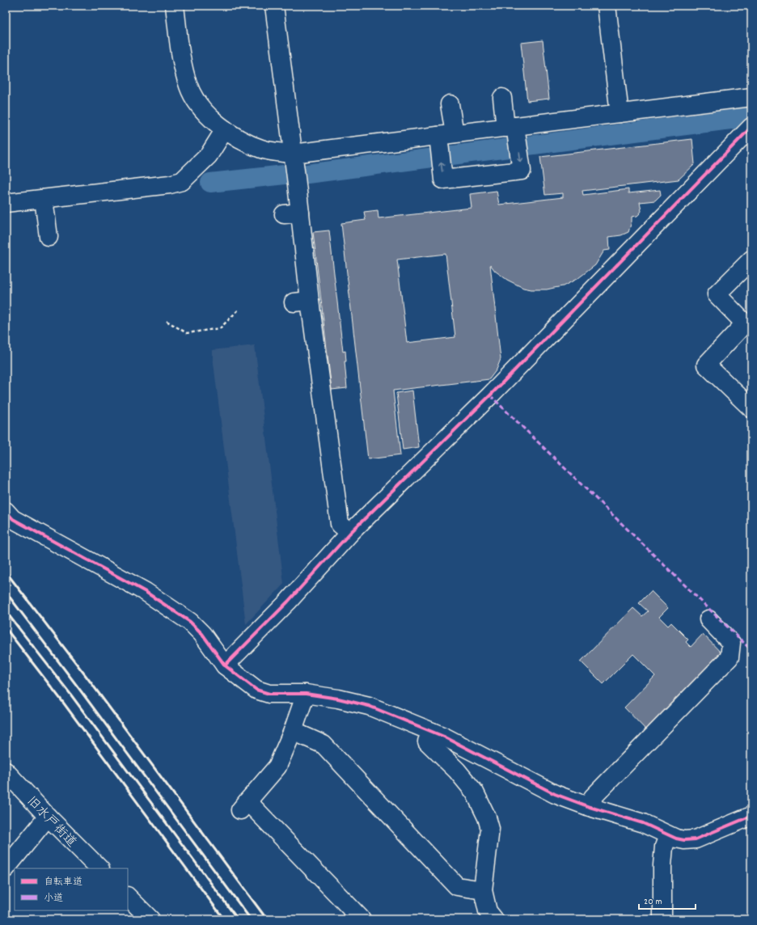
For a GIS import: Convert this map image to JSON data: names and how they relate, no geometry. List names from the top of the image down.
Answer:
{
  "streets": {
    "street": ["旧水戸街道"]
  },
  "legend": ["自転車道", "小道"],
  "scale_bar": "20 m"
}
